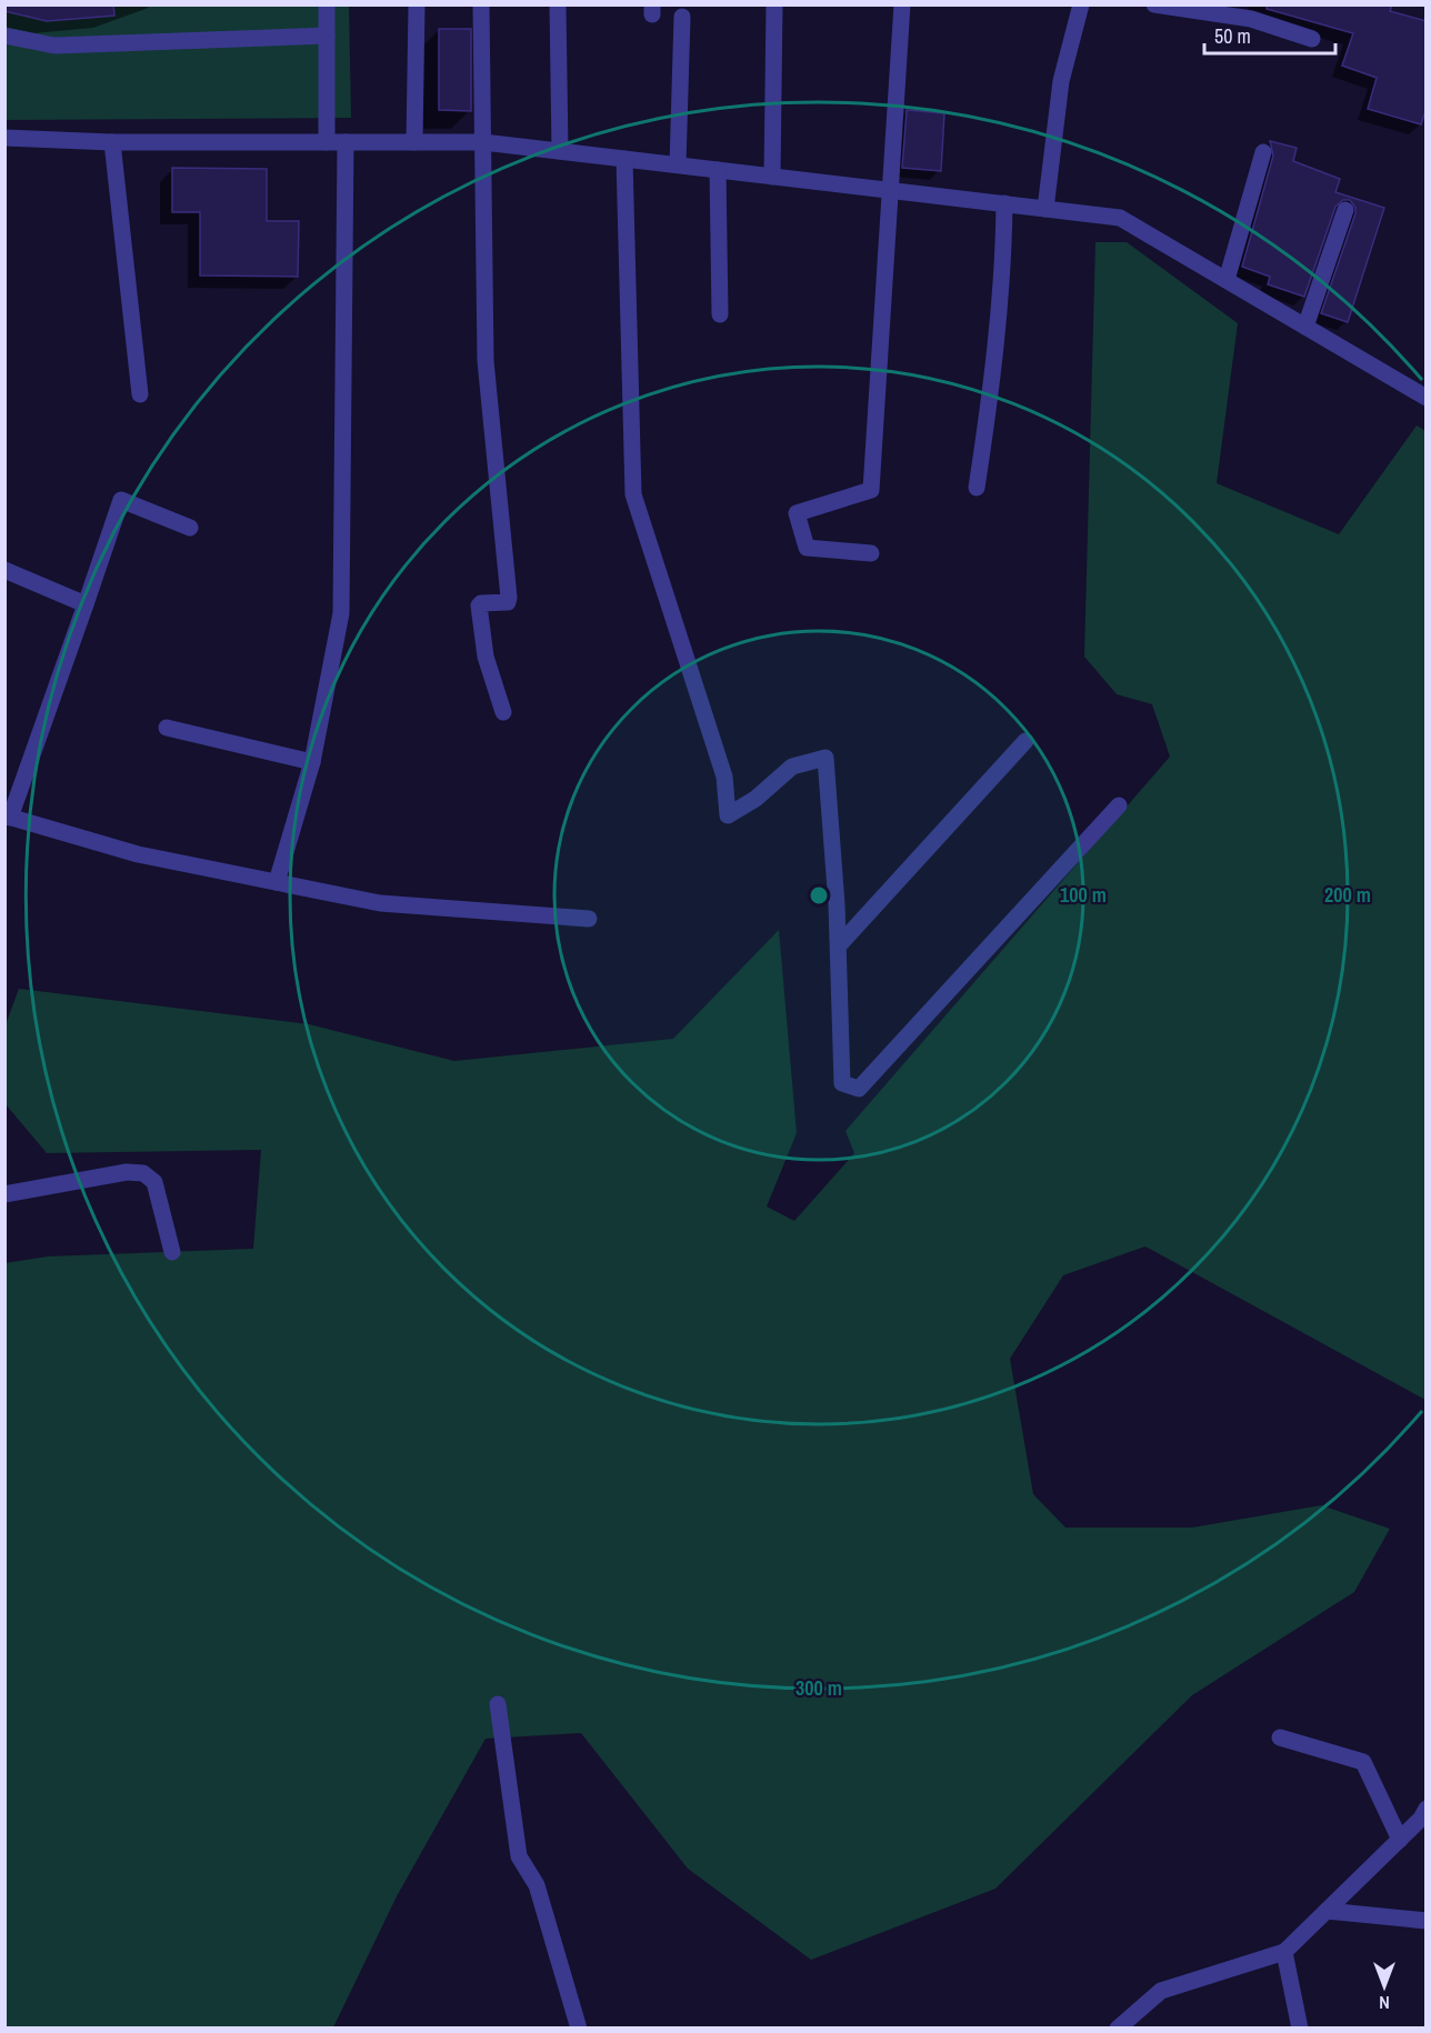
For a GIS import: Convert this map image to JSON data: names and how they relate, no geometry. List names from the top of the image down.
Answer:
{
  "scale_bar": "50 m",
  "north": "bottom",
  "rings": ["100 m", "200 m", "300 m"]
}
